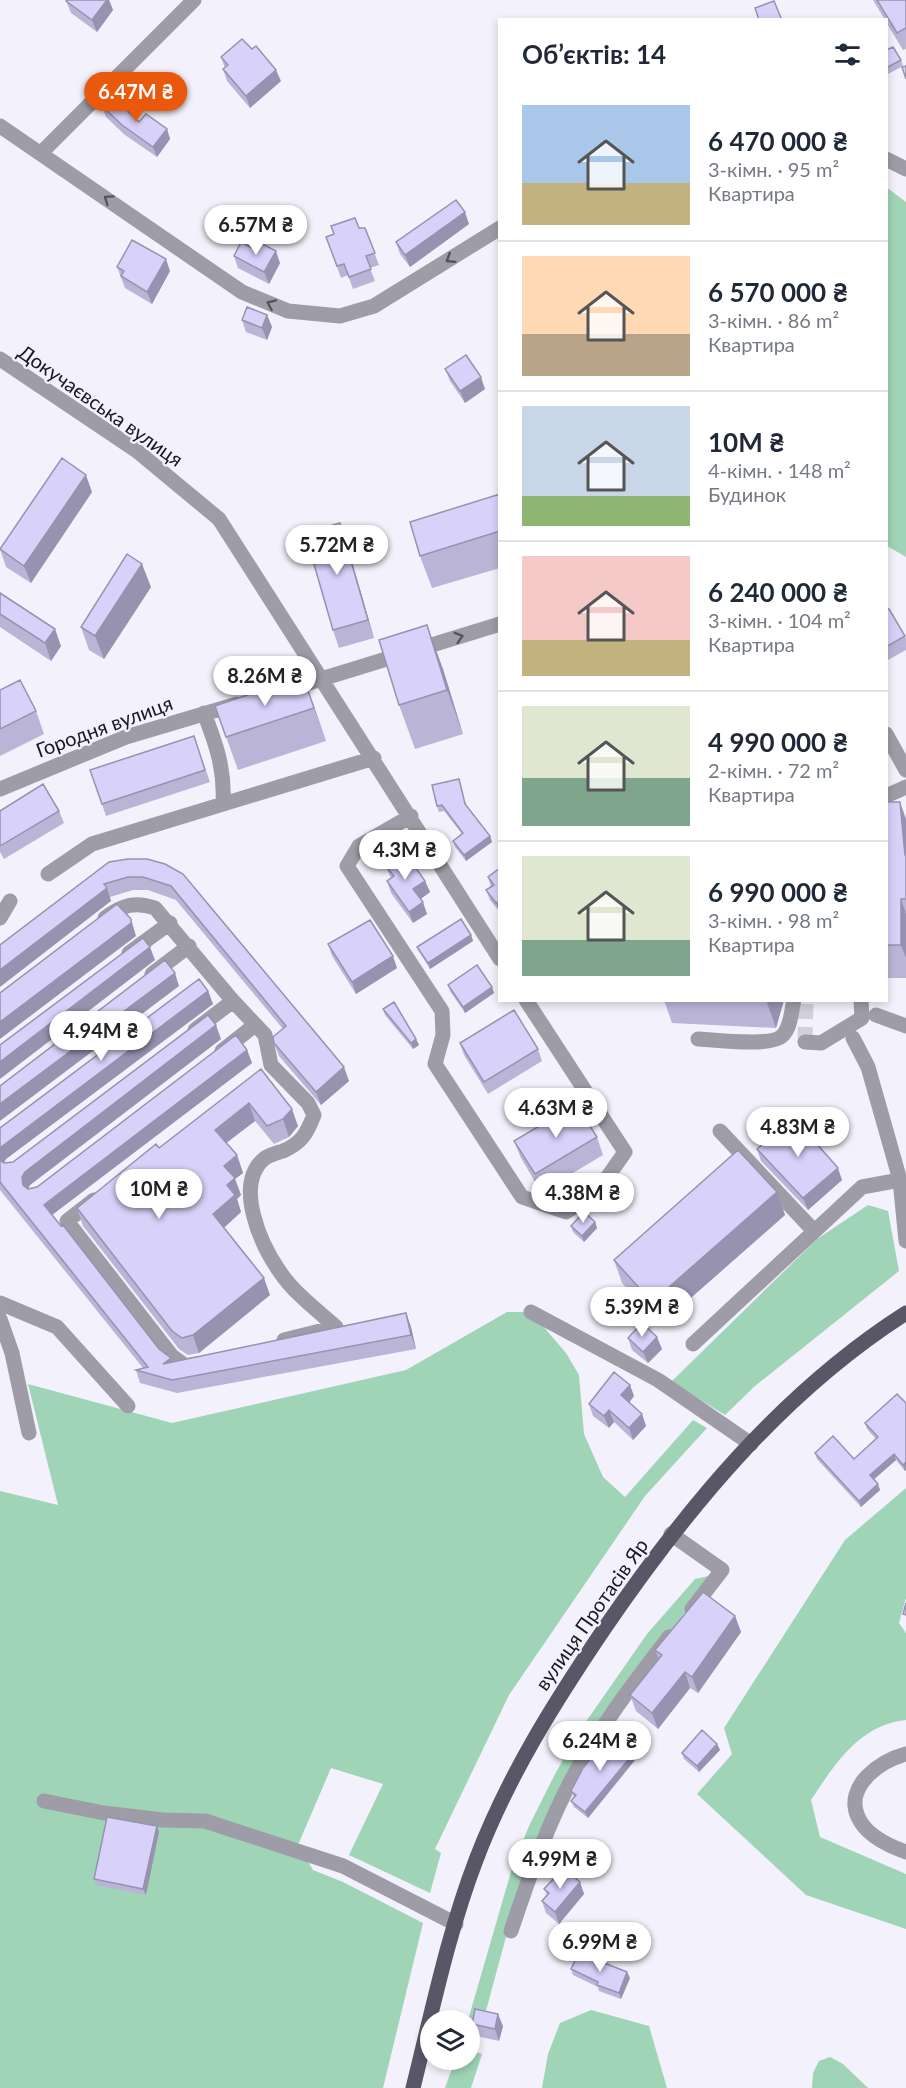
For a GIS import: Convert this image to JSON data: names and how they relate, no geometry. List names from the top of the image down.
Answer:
{
  "streets": {
    "main road": ["вулиця Протасів Яр"],
    "street": ["Докучаєвська вулиця", "Городня вулиця"]
  },
  "page": {
    "heading": "Об’єктів: 14",
    "price": [
      "6.47M ₴",
      "6.57M ₴",
      "5.72M ₴",
      "8.26M ₴",
      "4.3M ₴",
      "4.94M ₴",
      "4.63M ₴",
      "4.83M ₴",
      "10M ₴",
      "4.38M ₴",
      "5.39M ₴",
      "6.24M ₴",
      "4.99M ₴",
      "6.99M ₴"
    ],
    "list": [
      {
        "name": "6 470 000 ₴",
        "note": "3-кімн. · 95 m² · Квартира"
      },
      {
        "name": "6 570 000 ₴",
        "note": "3-кімн. · 86 m² · Квартира"
      },
      {
        "name": "10M ₴",
        "note": "4-кімн. · 148 m² · Будинок"
      },
      {
        "name": "6 240 000 ₴",
        "note": "3-кімн. · 104 m² · Квартира"
      },
      {
        "name": "4 990 000 ₴",
        "note": "2-кімн. · 72 m² · Квартира"
      },
      {
        "name": "6 990 000 ₴",
        "note": "3-кімн. · 98 m² · Квартира"
      }
    ]
  }
}
